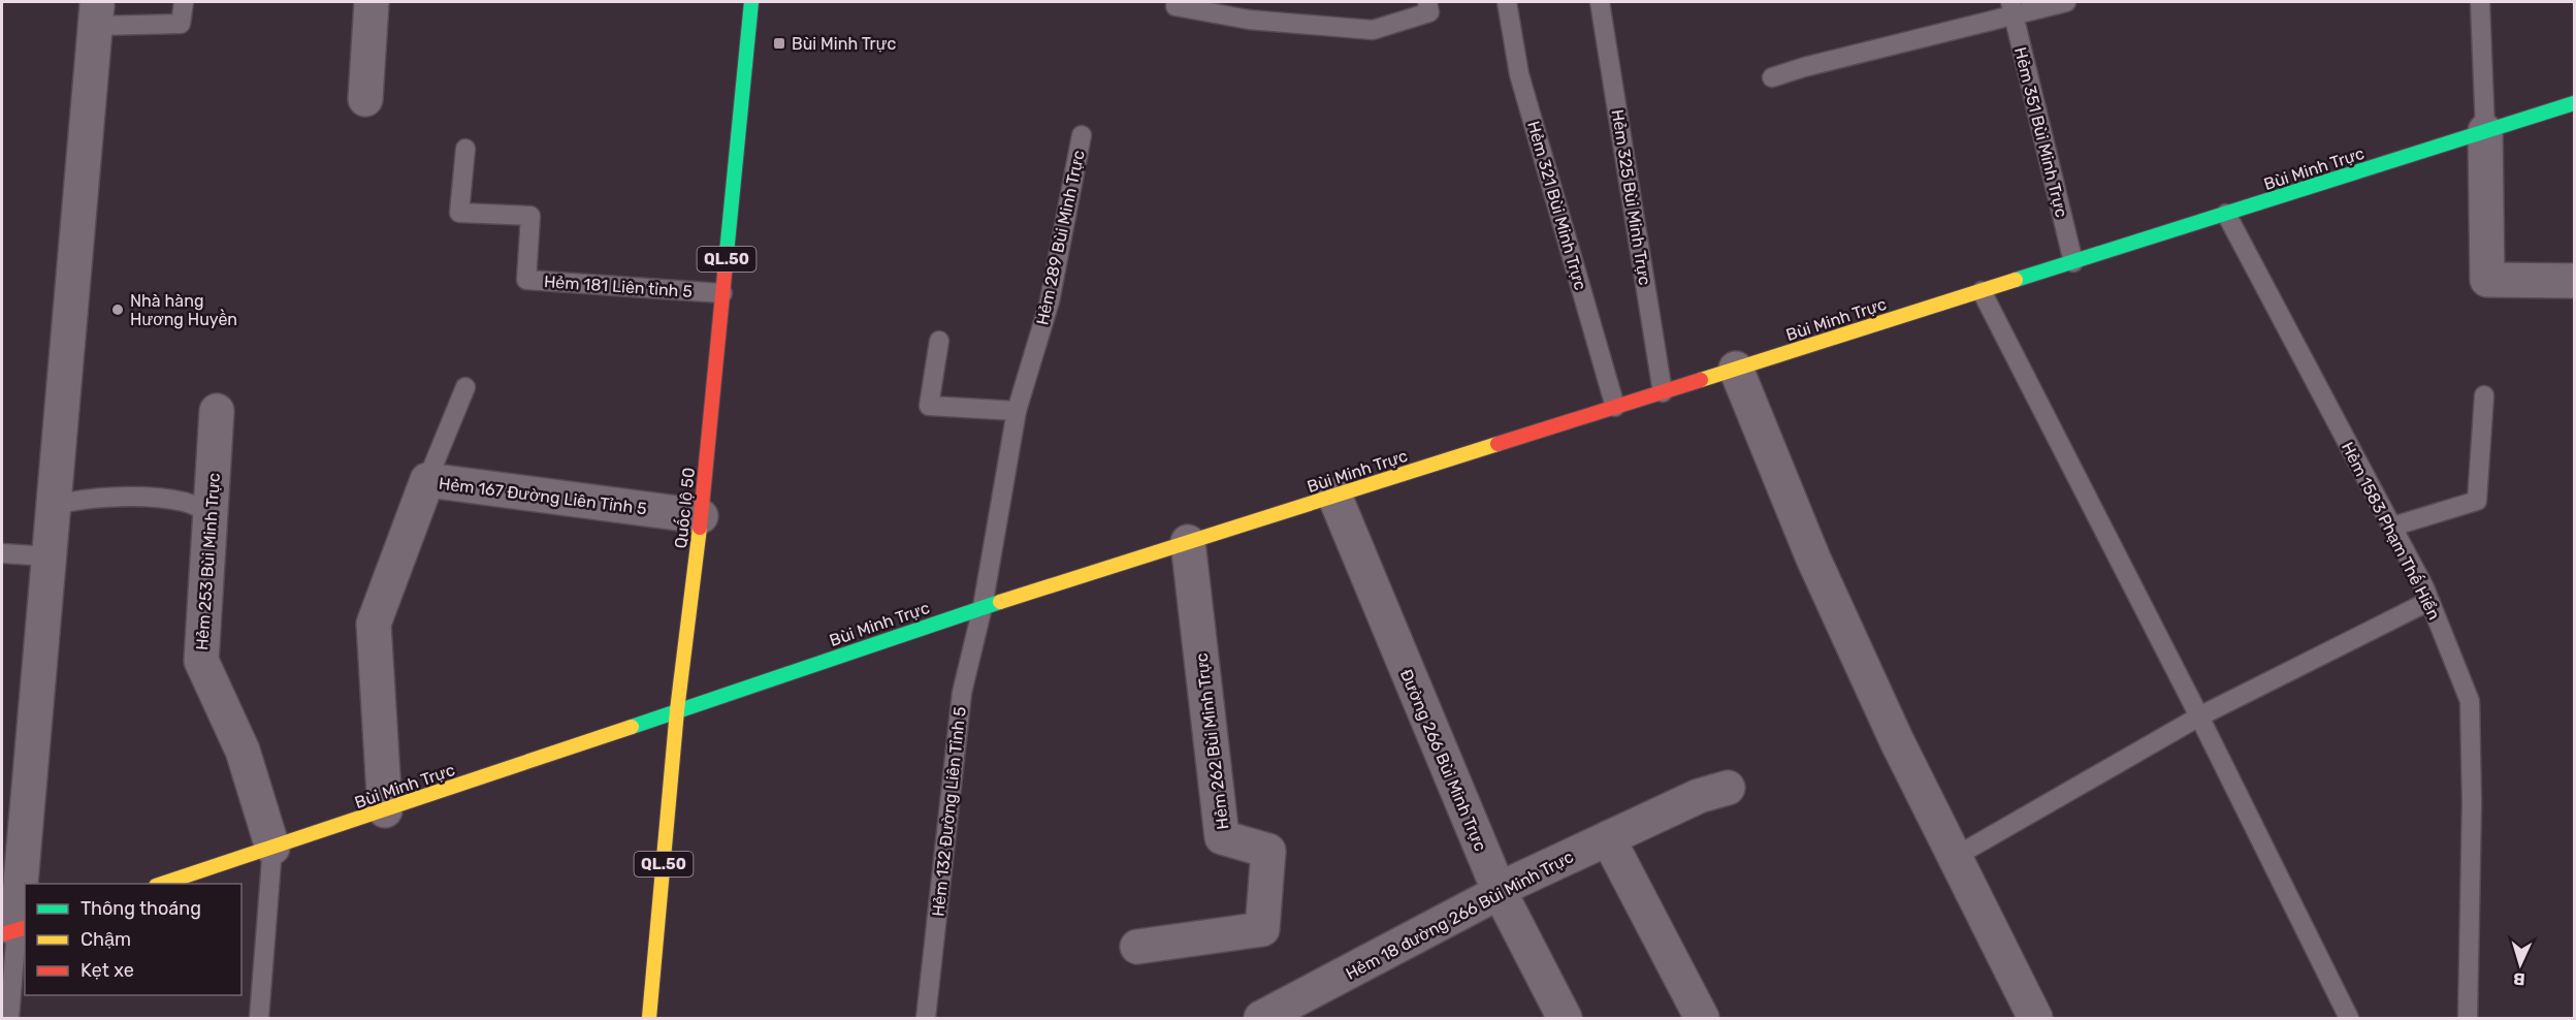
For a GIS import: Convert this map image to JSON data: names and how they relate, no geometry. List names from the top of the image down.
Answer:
{
  "streets": {
    "street": [
      "Bùi Minh Trực",
      "QL.50",
      "Hẻm 167 Đường Liên Tỉnh 5",
      "Quốc lộ 50",
      "Hẻm 253 Bùi Minh Trực",
      "Hẻm 262 Bùi Minh Trực",
      "Đường 266 Bùi Minh Trực",
      "Hẻm 18 đường 266 Bùi Minh Trực"
    ],
    "lane": [
      "Hẻm 351 Bùi Minh Trực",
      "Hẻm 325 Bùi Minh Trực",
      "Hẻm 321 Bùi Minh Trực",
      "Hẻm 289 Bùi Minh Trực",
      "Hẻm 181 Liên tỉnh 5",
      "Hẻm 1583 Phạm Thế Hiển",
      "Hẻm 132 Đường Liên Tỉnh 5"
    ]
  },
  "crossings": [
    ["Hẻm 351 Bùi Minh Trực", "Bùi Minh Trực"],
    ["Bùi Minh Trực", "Hẻm 325 Bùi Minh Trực"],
    ["Bùi Minh Trực", "Hẻm 321 Bùi Minh Trực"],
    ["Bùi Minh Trực", "Hẻm 289 Bùi Minh Trực"],
    ["Bùi Minh Trực", "Hẻm 167 Đường Liên Tỉnh 5"],
    ["Bùi Minh Trực", "Quốc lộ 50"],
    ["Bùi Minh Trực", "Hẻm 1583 Phạm Thế Hiển"],
    ["Bùi Minh Trực", "Hẻm 253 Bùi Minh Trực"],
    ["Bùi Minh Trực", "Hẻm 262 Bùi Minh Trực"],
    ["Bùi Minh Trực", "Đường 266 Bùi Minh Trực"],
    ["Bùi Minh Trực", "Hẻm 132 Đường Liên Tỉnh 5"],
    ["Hẻm 289 Bùi Minh Trực", "Hẻm 132 Đường Liên Tỉnh 5"],
    ["Hẻm 181 Liên tỉnh 5", "Quốc lộ 50"],
    ["Hẻm 167 Đường Liên Tỉnh 5", "Quốc lộ 50"],
    ["Đường 266 Bùi Minh Trực", "Hẻm 18 đường 266 Bùi Minh Trực"]
  ],
  "places": {
    "transit": ["Bùi Minh Trực"],
    "other": ["Nhà hàng Hương Huyền"]
  },
  "legend": ["Thông thoáng", "Chậm", "Kẹt xe"],
  "north": "bottom"
}
